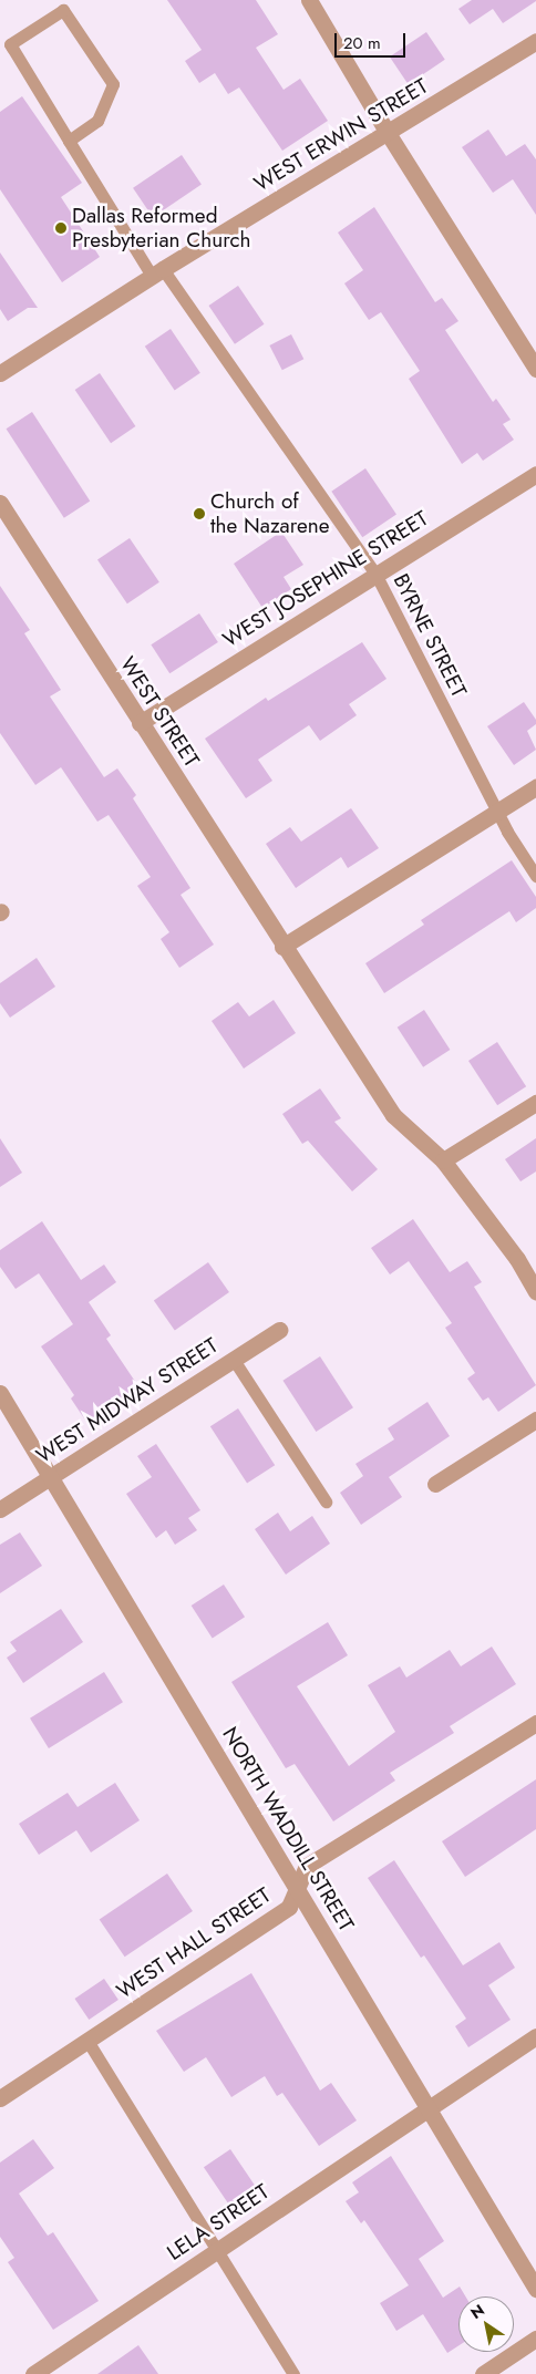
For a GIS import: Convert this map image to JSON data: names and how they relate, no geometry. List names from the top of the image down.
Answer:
{
  "streets": {
    "street": [
      "WEST ERWIN STREET",
      "WEST JOSEPHINE STREET",
      "WEST STREET",
      "WEST MIDWAY STREET",
      "NORTH WADDILL STREET",
      "WEST HALL STREET",
      "LELA STREET"
    ],
    "lane": ["BYRNE STREET"]
  },
  "crossings": [
    ["WEST ERWIN STREET", "BYRNE STREET"],
    ["WEST JOSEPHINE STREET", "BYRNE STREET"],
    ["WEST JOSEPHINE STREET", "WEST STREET"],
    ["WEST MIDWAY STREET", "NORTH WADDILL STREET"],
    ["NORTH WADDILL STREET", "WEST HALL STREET"],
    ["NORTH WADDILL STREET", "LELA STREET"]
  ],
  "places": ["Dallas Reformed Presbyterian Church", "Church of the Nazarene"],
  "scale_bar": "20 m",
  "north": "top left"
}
